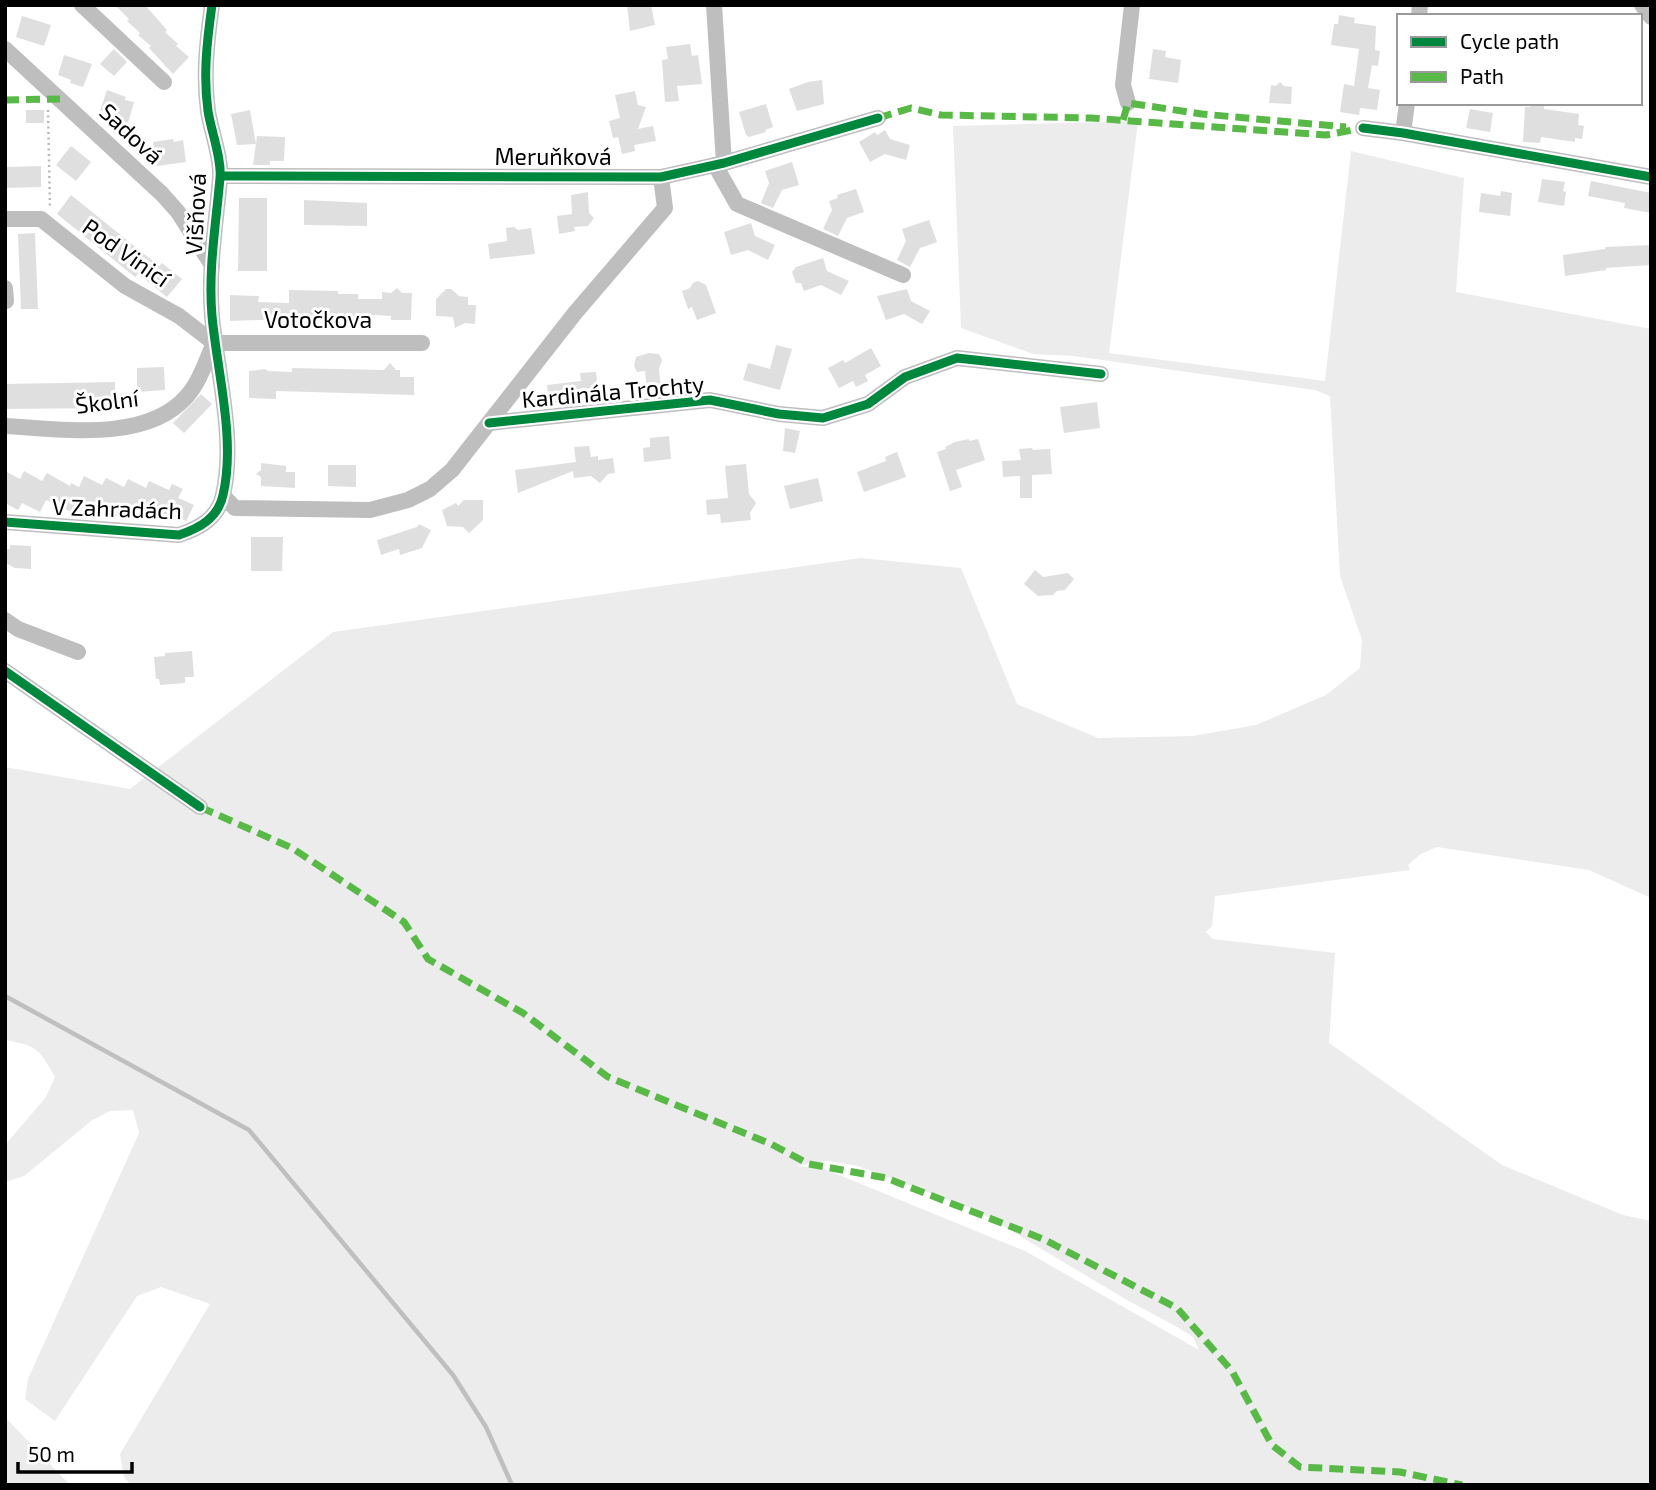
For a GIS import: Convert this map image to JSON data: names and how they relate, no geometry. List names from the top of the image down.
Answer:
{
  "streets": {
    "street": [
      "Sadová",
      "Meruňková",
      "Višňová",
      "Pod Vinicí",
      "Votočkova",
      "Kardinála Trochty",
      "Školní",
      "V Zahradách"
    ]
  },
  "crossings": [
    ["Sadová", "Višňová"],
    ["Meruňková", "Višňová"],
    ["Višňová", "Pod Vinicí"],
    ["Višňová", "Votočkova"],
    ["Višňová", "Školní"],
    ["Višňová", "V Zahradách"],
    ["Pod Vinicí", "Votočkova"],
    ["Pod Vinicí", "Školní"],
    ["Pod Vinicí", "V Zahradách"],
    ["Votočkova", "Školní"],
    ["Votočkova", "V Zahradách"],
    ["Školní", "V Zahradách"]
  ],
  "legend": ["Cycle path", "Path"],
  "scale_bar": "50 m"
}
